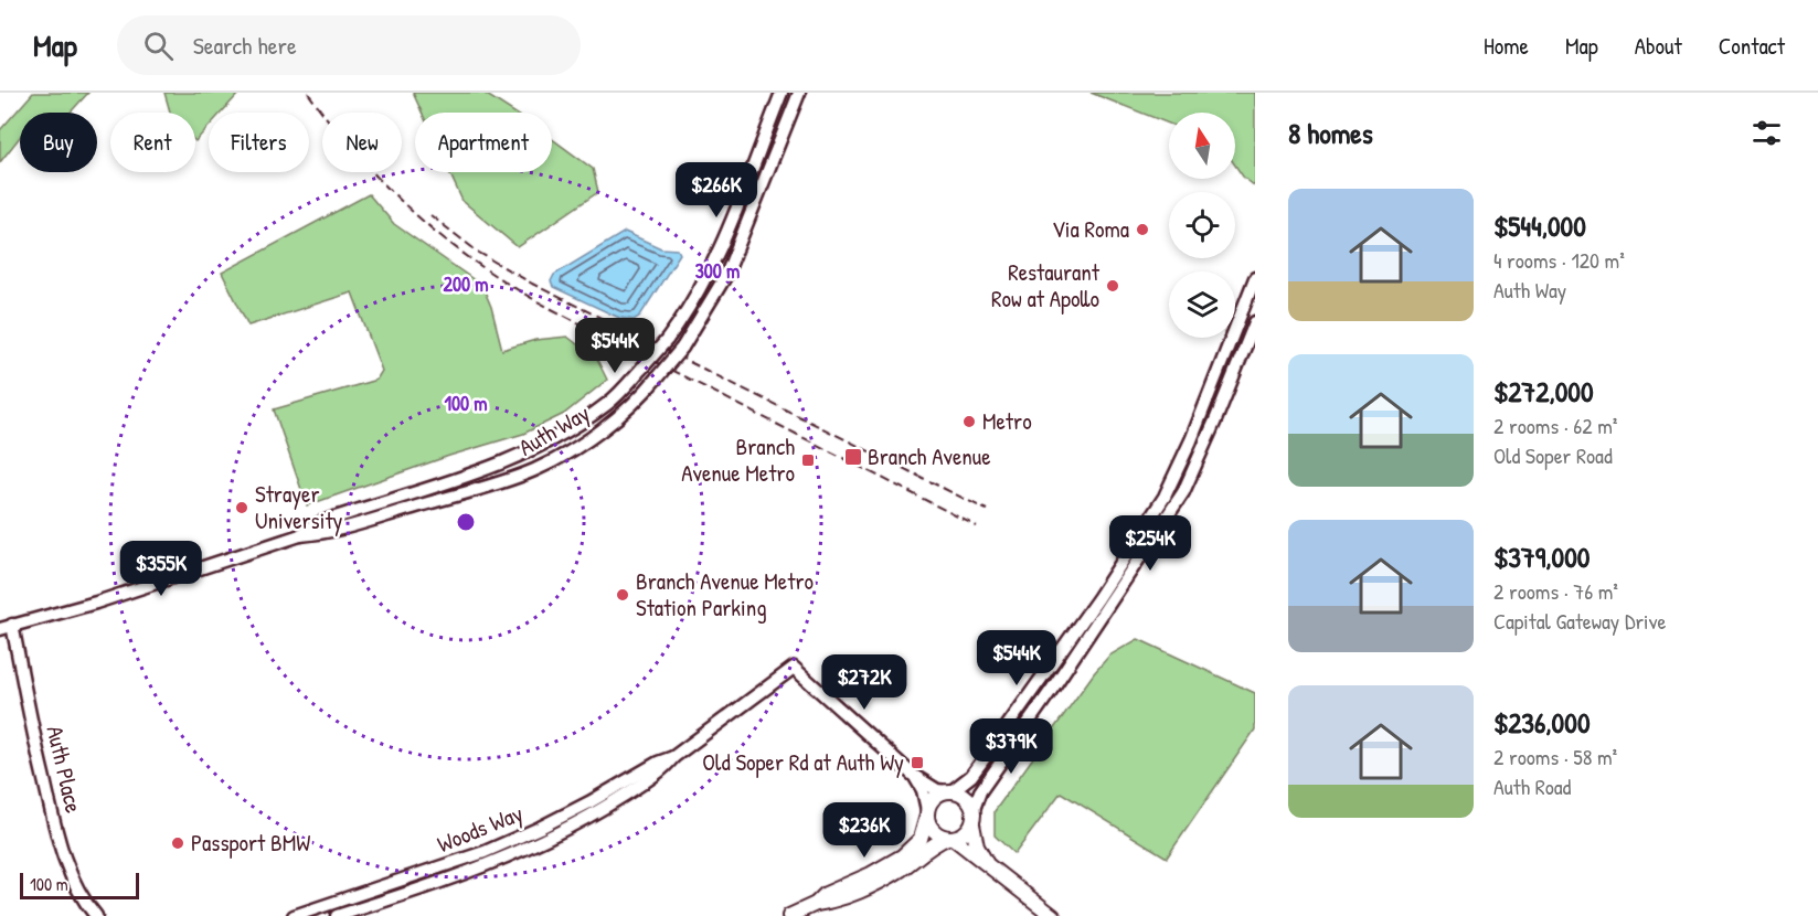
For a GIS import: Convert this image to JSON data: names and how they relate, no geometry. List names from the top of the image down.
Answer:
{
  "streets": {
    "street": ["Auth Way", "Auth Place", "Woods Way"]
  },
  "crossings": [
    ["Auth Way", "Auth Place"]
  ],
  "places": {
    "other": [
      "Via Roma",
      "Restaurant Row at Apollo",
      "Metro",
      "Strayer University",
      "Branch Avenue Metro Station Parking",
      "Passport BMW"
    ],
    "transit": ["Branch Avenue", "Branch Avenue Metro", "Old Soper Rd at Auth Wy"]
  },
  "scale_bar": "100 m",
  "north": "top",
  "page": {
    "header": "Map",
    "search": "Search here",
    "nav": [
      "Home",
      "Map",
      "About",
      "Contact"
    ],
    "heading": "8 homes",
    "chip": [
      "Buy",
      "Rent",
      "Filters",
      "New",
      "Apartment"
    ],
    "price": [
      "$266K",
      "$544K",
      "$254K",
      "$355K",
      "$544K",
      "$272K",
      "$379K",
      "$236K"
    ],
    "list": [
      {
        "name": "$544,000",
        "note": "4 rooms · 120 m² · Auth Way"
      },
      {
        "name": "$272,000",
        "note": "2 rooms · 62 m² · Old Soper Road"
      },
      {
        "name": "$379,000",
        "note": "2 rooms · 76 m² · Capital Gateway Drive"
      },
      {
        "name": "$236,000",
        "note": "2 rooms · 58 m² · Auth Road"
      }
    ],
    "scale": "100 m"
  },
  "rings": ["300 m", "200 m", "100 m"]
}
